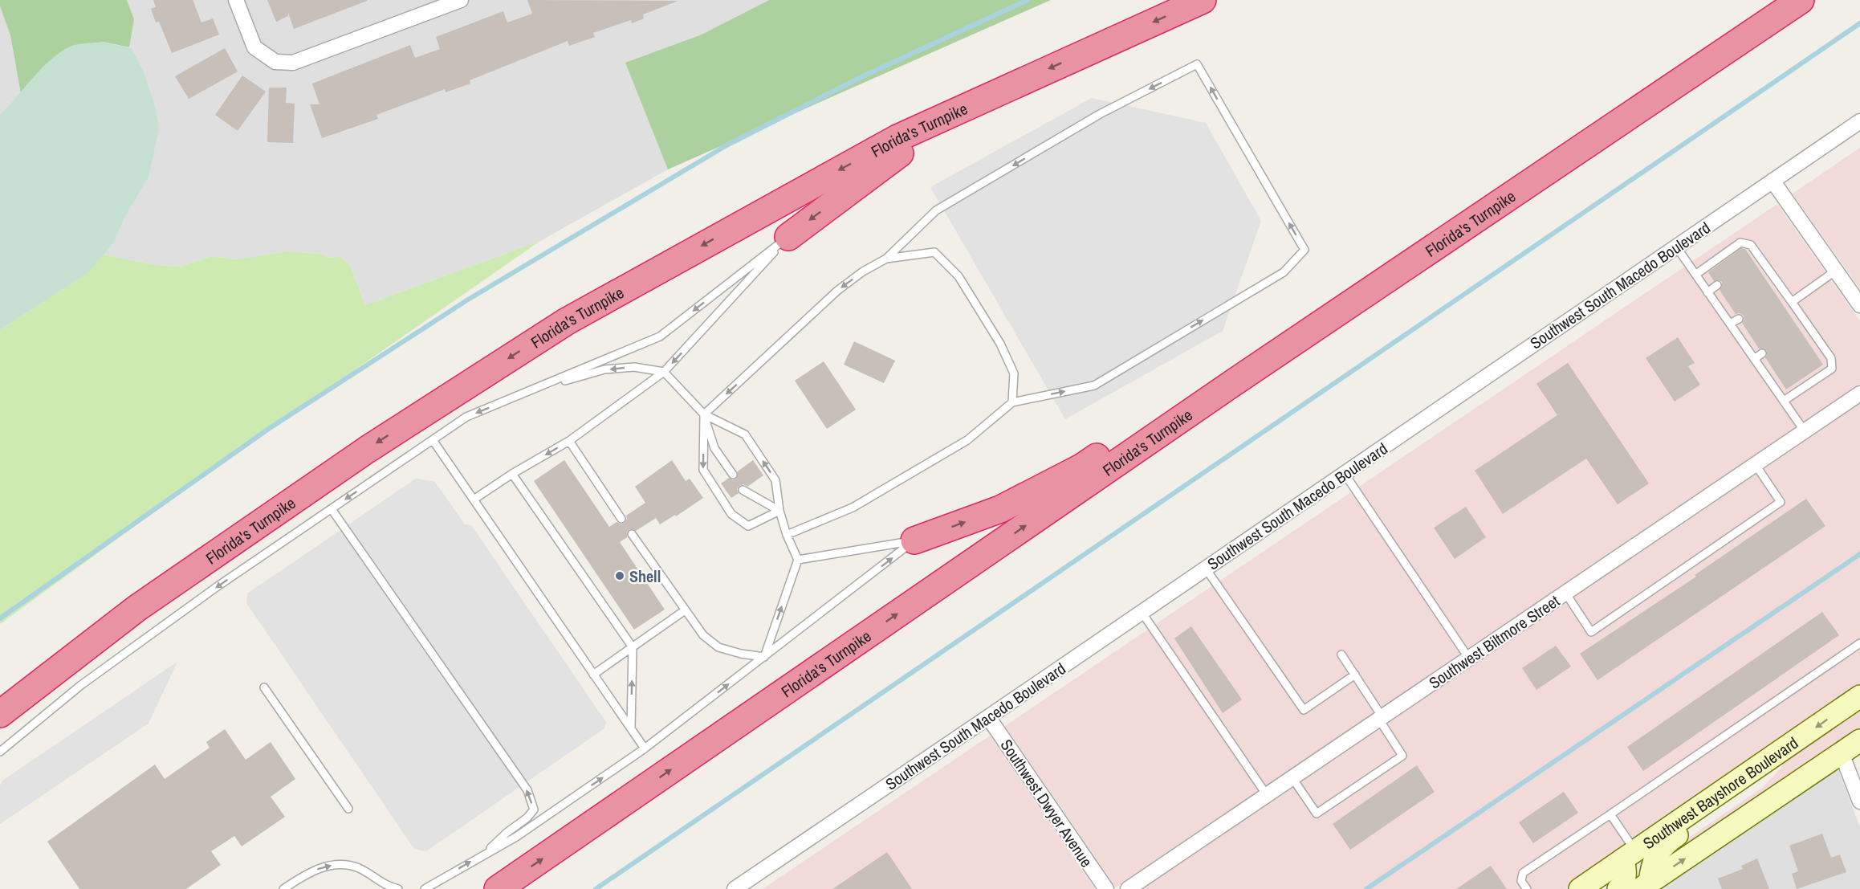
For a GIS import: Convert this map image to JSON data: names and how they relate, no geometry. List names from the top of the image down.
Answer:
{
  "streets": {
    "highway": ["Florida's Turnpike"],
    "main road": ["Southwest Bayshore Boulevard"],
    "street": ["Southwest South Macedo Boulevard", "Southwest Biltmore Street", "Southwest Dwyer Avenue"]
  },
  "crossings": [
    ["Southwest South Macedo Boulevard", "Southwest Dwyer Avenue"]
  ],
  "places": ["Shell"]
}
